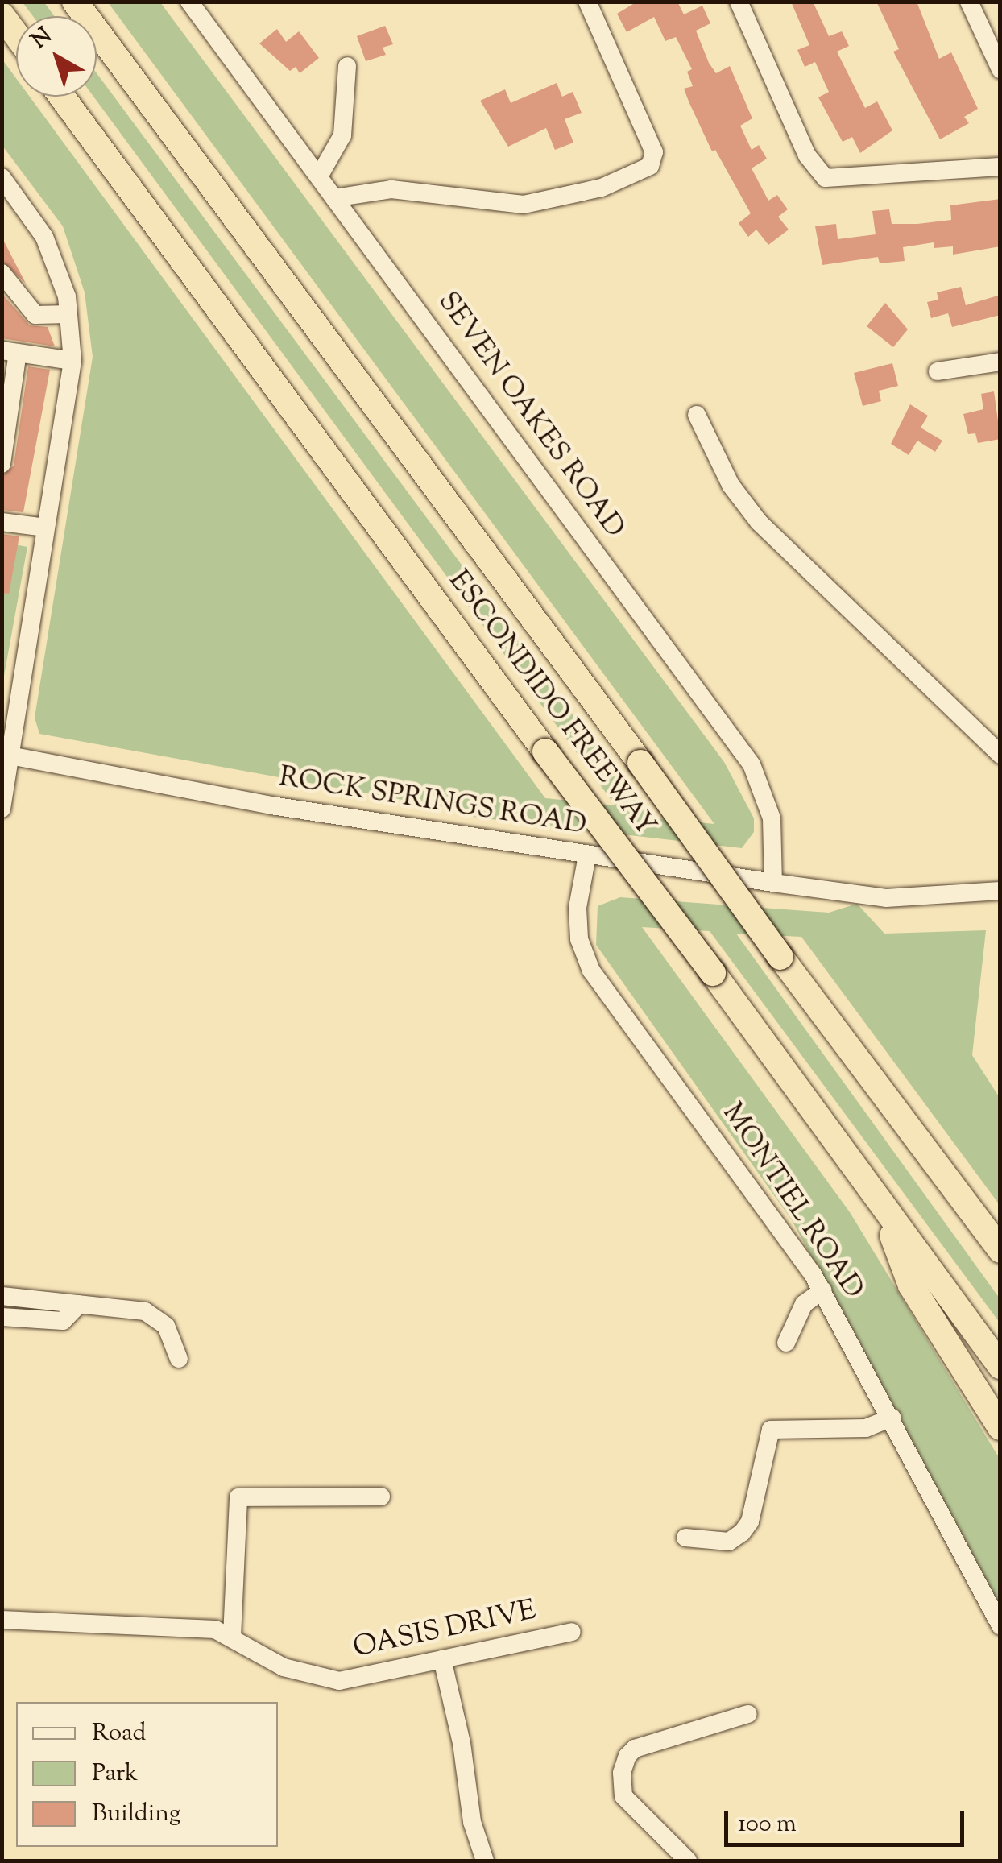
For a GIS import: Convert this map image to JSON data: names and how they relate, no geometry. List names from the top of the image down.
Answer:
{
  "streets": {
    "highway": ["ESCONDIDO FREEWAY"],
    "street": [
      "SEVEN OAKES ROAD",
      "ROCK SPRINGS ROAD",
      "MONTIEL ROAD",
      "OASIS DRIVE"
    ]
  },
  "crossings": [
    ["SEVEN OAKES ROAD", "ROCK SPRINGS ROAD"],
    ["ROCK SPRINGS ROAD", "MONTIEL ROAD"]
  ],
  "legend": ["Road", "Park", "Building"],
  "scale_bar": "100 m",
  "north": "top left"
}
